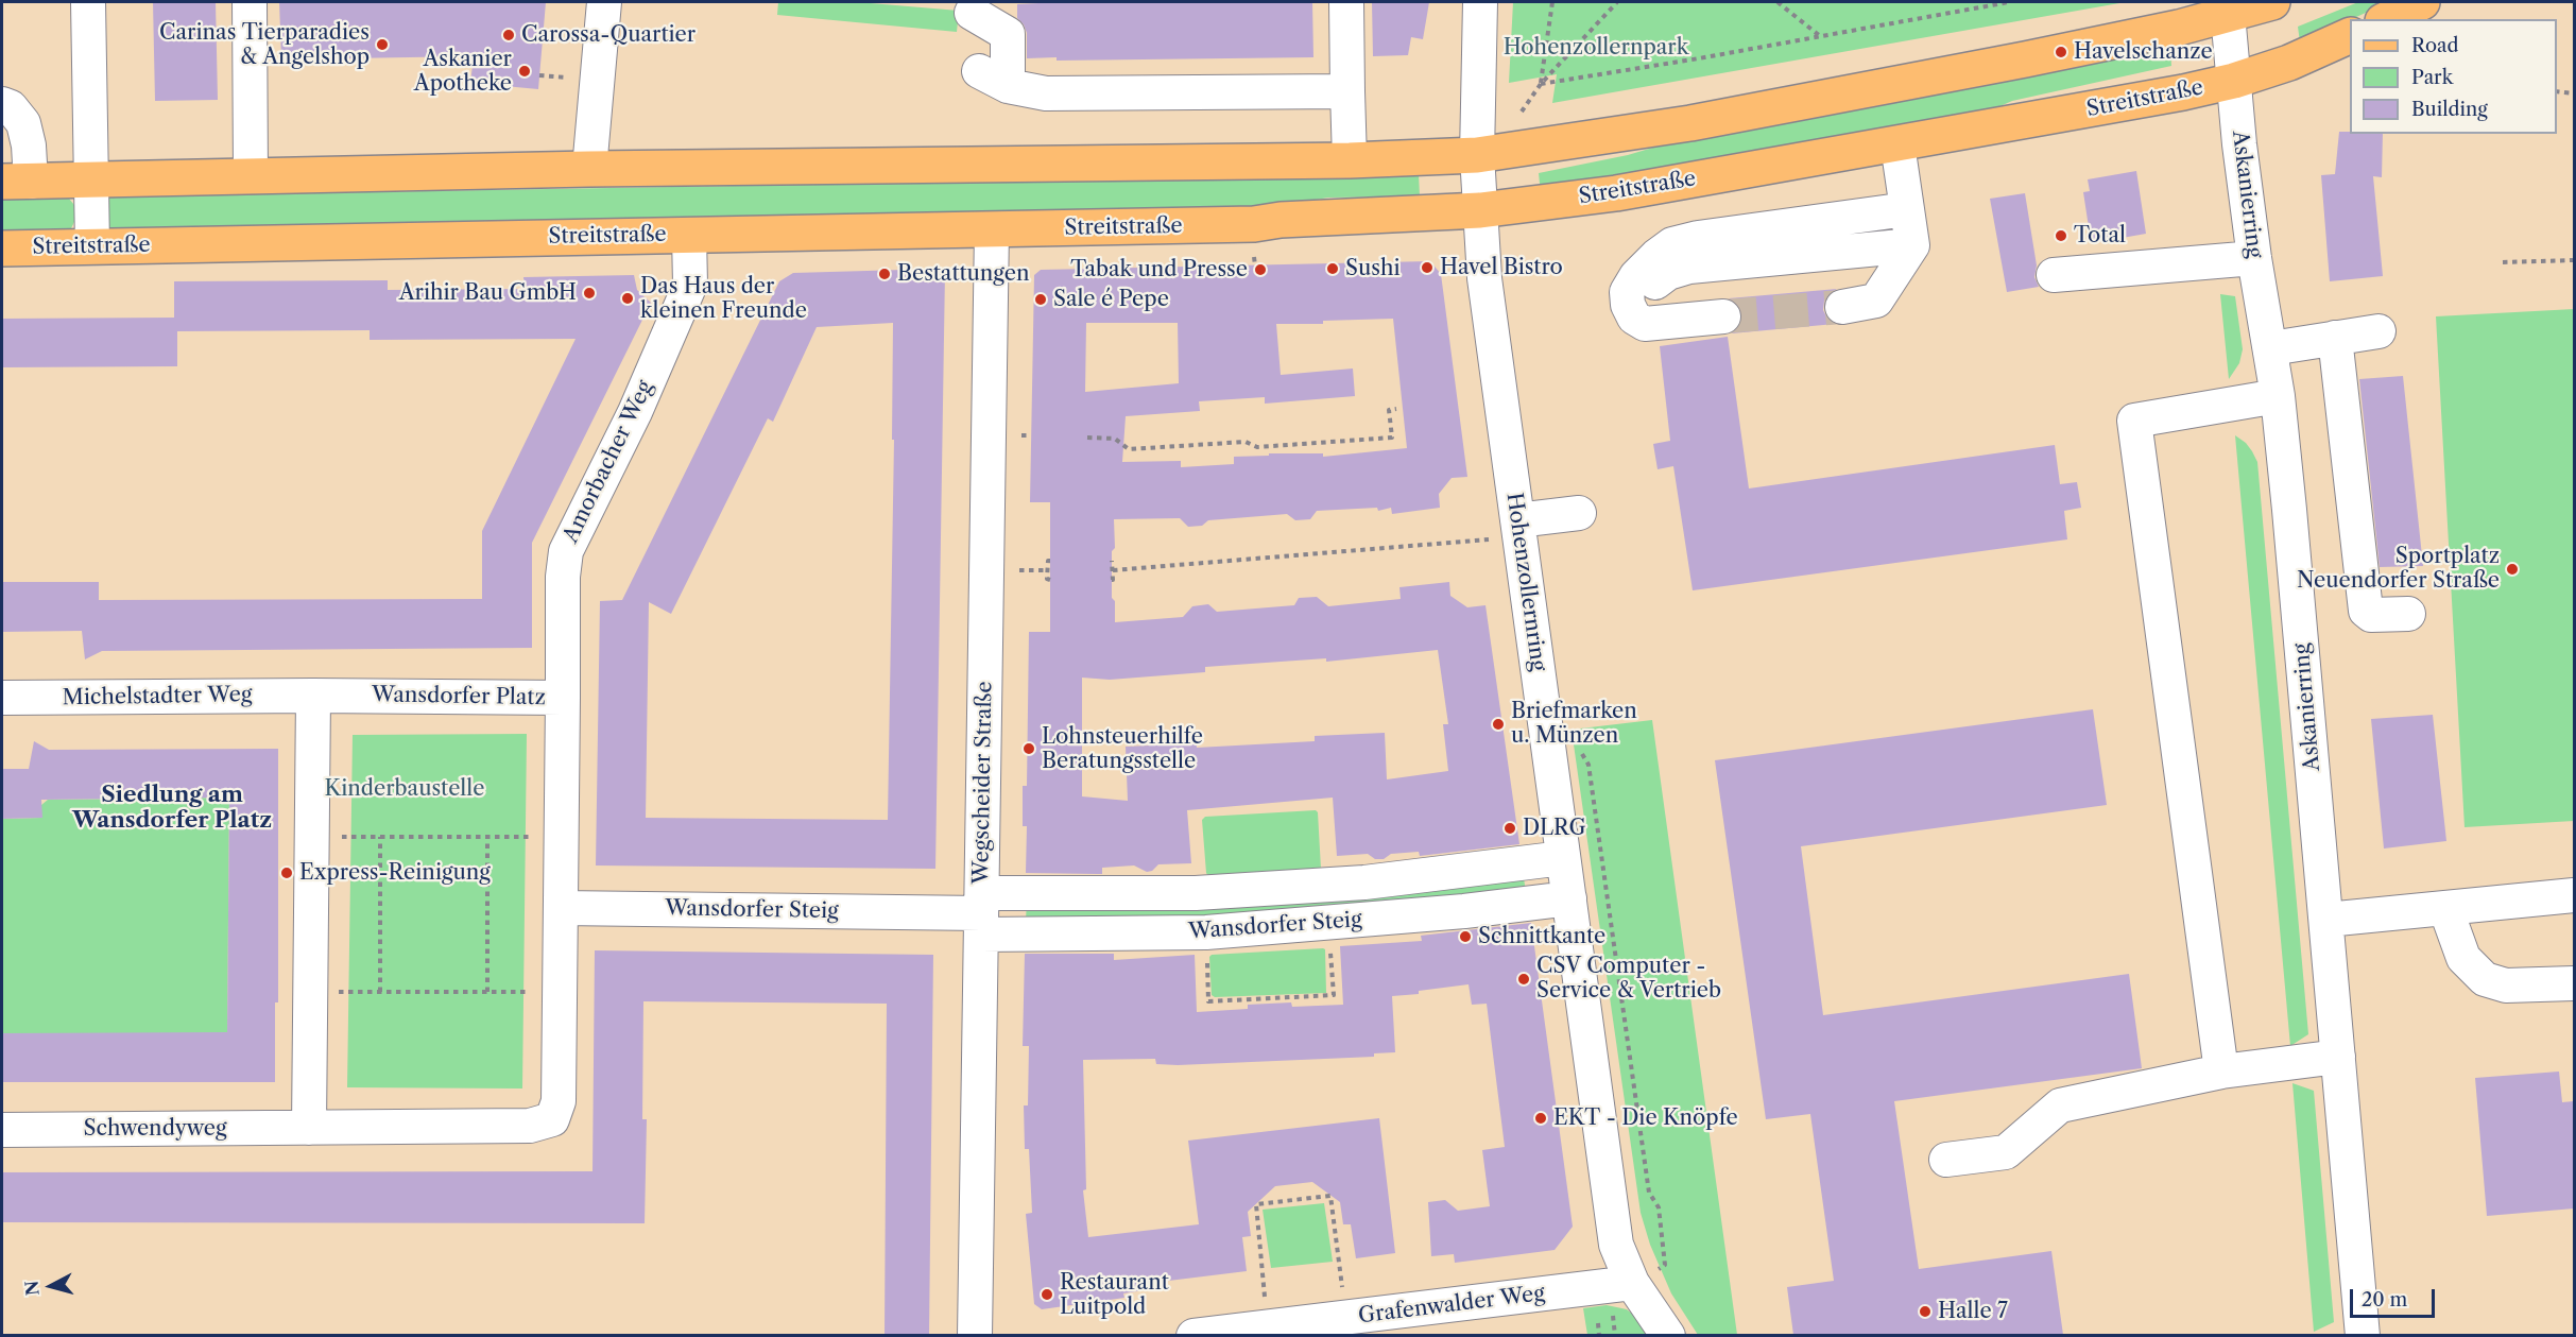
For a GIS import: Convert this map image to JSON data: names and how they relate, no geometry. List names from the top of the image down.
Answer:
{
  "streets": {
    "main road": ["Streitstraße"],
    "street": [
      "Askanierring",
      "Amorbacher Weg",
      "Hohenzollernring",
      "Michelstadter Weg",
      "Wansdorfer Platz",
      "Wegscheider Straße",
      "Wansdorfer Steig",
      "Schwendyweg",
      "Grafenwalder Weg"
    ]
  },
  "crossings": [
    ["Streitstraße", "Askanierring"],
    ["Streitstraße", "Amorbacher Weg"],
    ["Streitstraße", "Hohenzollernring"],
    ["Streitstraße", "Wegscheider Straße"],
    ["Amorbacher Weg", "Wansdorfer Platz"],
    ["Hohenzollernring", "Wansdorfer Steig"],
    ["Hohenzollernring", "Grafenwalder Weg"],
    ["Michelstadter Weg", "Wansdorfer Platz"],
    ["Wansdorfer Platz", "Wansdorfer Steig"],
    ["Wansdorfer Platz", "Schwendyweg"],
    ["Wegscheider Straße", "Wansdorfer Steig"]
  ],
  "districts": ["Siedlung am Wansdorfer Platz"],
  "parks": ["Hohenzollernpark", "Kinderbaustelle"],
  "places": [
    "Carossa-Quartier",
    "Carinas Tierparadies & Angelshop",
    "Havelschanze",
    "Askanier Apotheke",
    "Total",
    "Havel Bistro",
    "Sushi",
    "Tabak und Presse",
    "Bestattungen",
    "Arihir Bau GmbH",
    "Das Haus der kleinen Freunde",
    "Sale é Pepe",
    "Sportplatz Neuendorfer Straße",
    "Briefmarken u. Münzen",
    "Lohnsteuerhilfe Beratungsstelle",
    "DLRG",
    "Express-Reinigung",
    "Schnittkante",
    "CSV Computer - Service & Vertrieb",
    "EKT - Die Knöpfe",
    "Restaurant Luitpold",
    "Halle 7"
  ],
  "legend": ["Road", "Park", "Building"],
  "scale_bar": "20 m",
  "north": "left"
}
